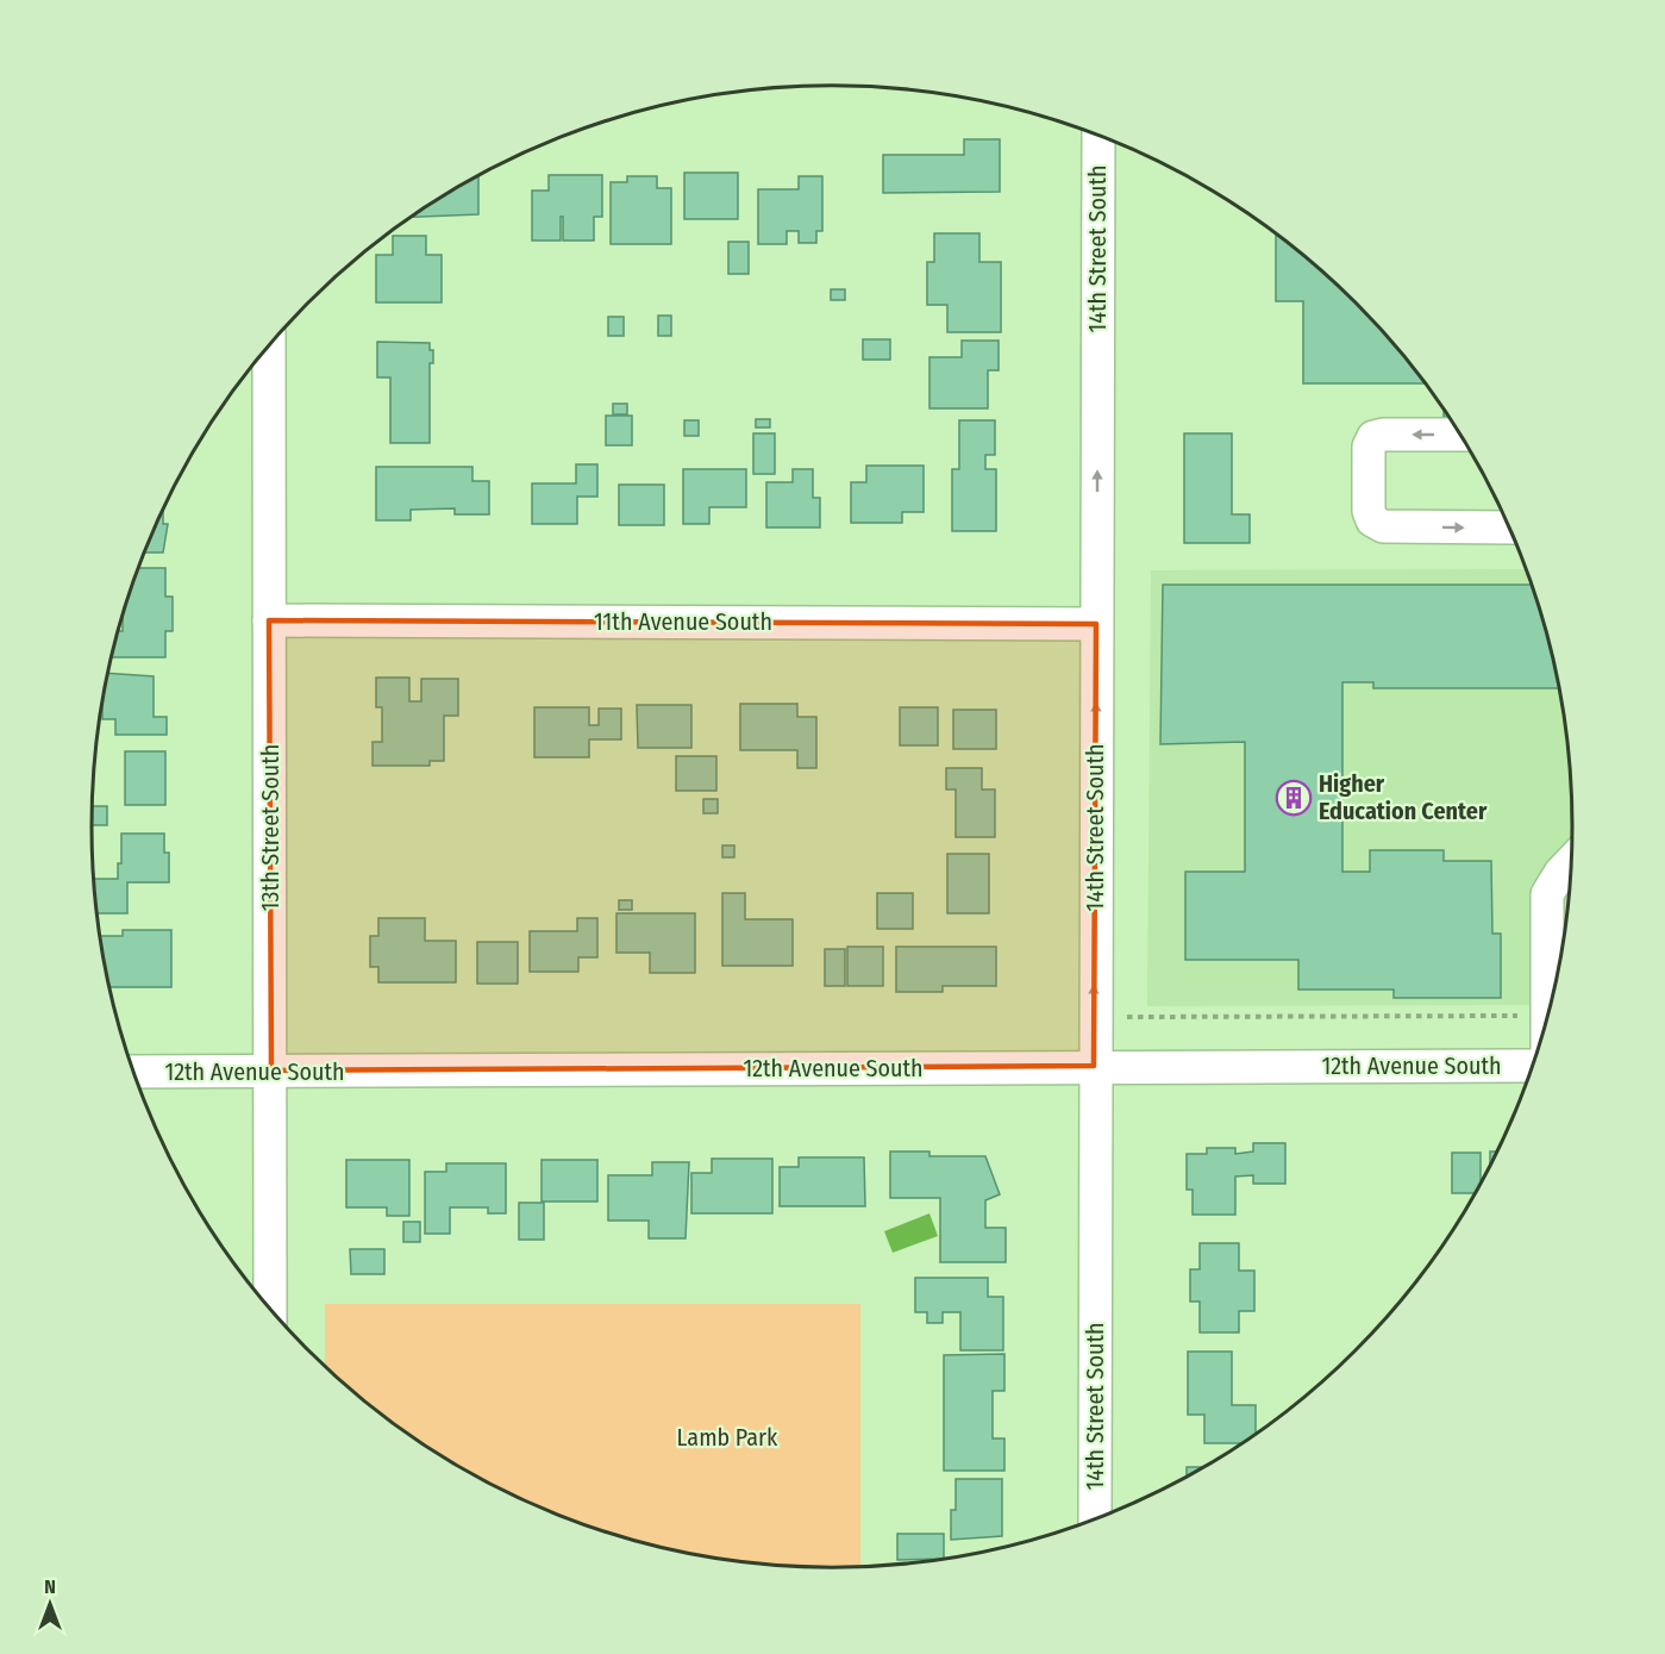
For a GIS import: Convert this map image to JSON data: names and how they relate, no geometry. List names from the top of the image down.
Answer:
{
  "streets": {
    "street": [
      "14th Street South",
      "11th Avenue South",
      "13th Street South",
      "12th Avenue South"
    ]
  },
  "crossings": [
    ["14th Street South", "11th Avenue South"],
    ["14th Street South", "12th Avenue South"],
    ["11th Avenue South", "13th Street South"],
    ["13th Street South", "12th Avenue South"]
  ],
  "one_way": ["14th Street South"],
  "parks": ["Lamb Park"],
  "places": {
    "building": ["Higher Education Center"]
  },
  "north": "top"
}
